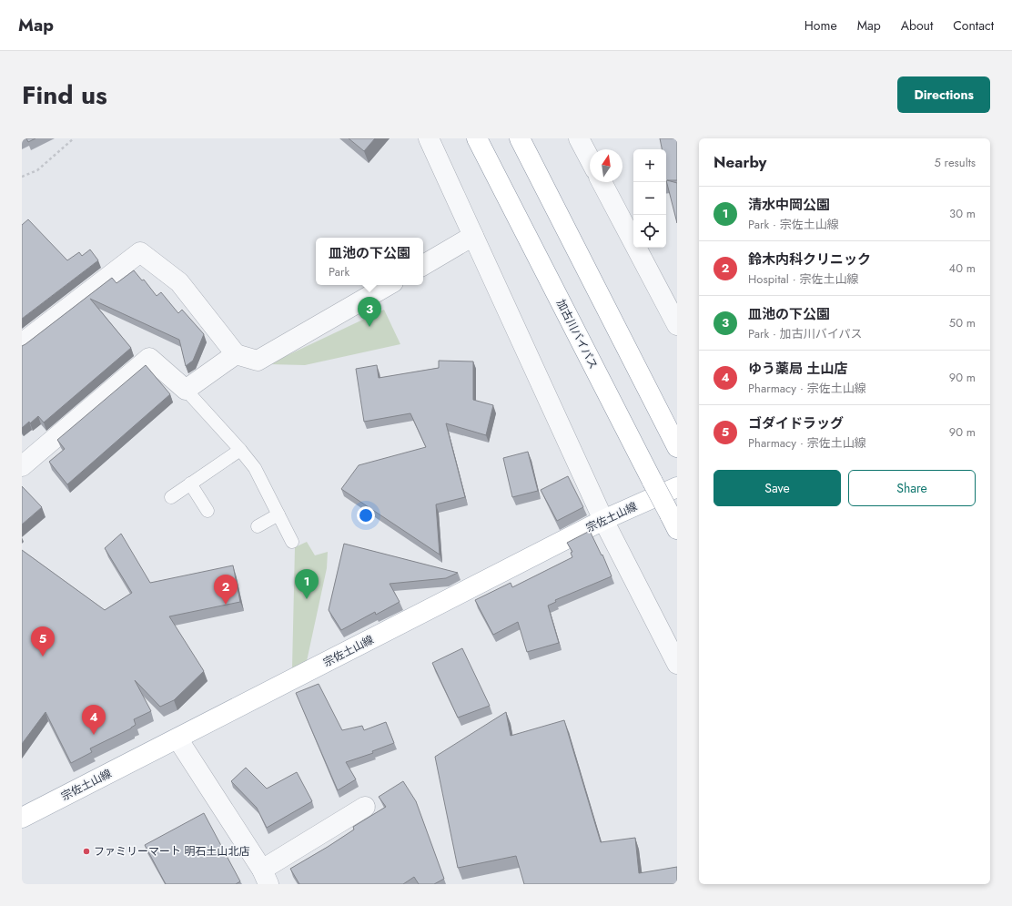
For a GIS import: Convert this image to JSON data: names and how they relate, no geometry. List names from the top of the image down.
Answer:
{
  "streets": {
    "main road": ["加古川バイパス", "宗佐土山線"]
  },
  "places": ["ファミリーマート 明石土山北店"],
  "north": "top",
  "page": {
    "header": "Map",
    "nav": [
      "Home",
      "Map",
      "About",
      "Contact"
    ],
    "title": "Find us",
    "buttons": [
      "Directions",
      ["Save", "Share"]
    ],
    "heading": ["Nearby", "5 results"],
    "map_buttons": ["+", "−"],
    "list": [
      {
        "mark": "1",
        "name": "清水中岡公園",
        "note": "Park · 宗佐土山線",
        "value": "30 m"
      },
      {
        "mark": "2",
        "name": "鈴木内科クリニック",
        "note": "Hospital · 宗佐土山線",
        "value": "40 m"
      },
      {
        "mark": "3",
        "name": "皿池の下公園",
        "note": "Park · 加古川バイパス",
        "value": "50 m"
      },
      {
        "mark": "4",
        "name": "ゆう薬局 土山店",
        "note": "Pharmacy · 宗佐土山線",
        "value": "90 m"
      },
      {
        "mark": "5",
        "name": "ゴダイドラッグ",
        "note": "Pharmacy · 宗佐土山線",
        "value": "90 m"
      }
    ],
    "popup": ["皿池の下公園", "Park"],
    "pins": [
      "3",
      "1",
      "2",
      "5",
      "4"
    ]
  }
}
